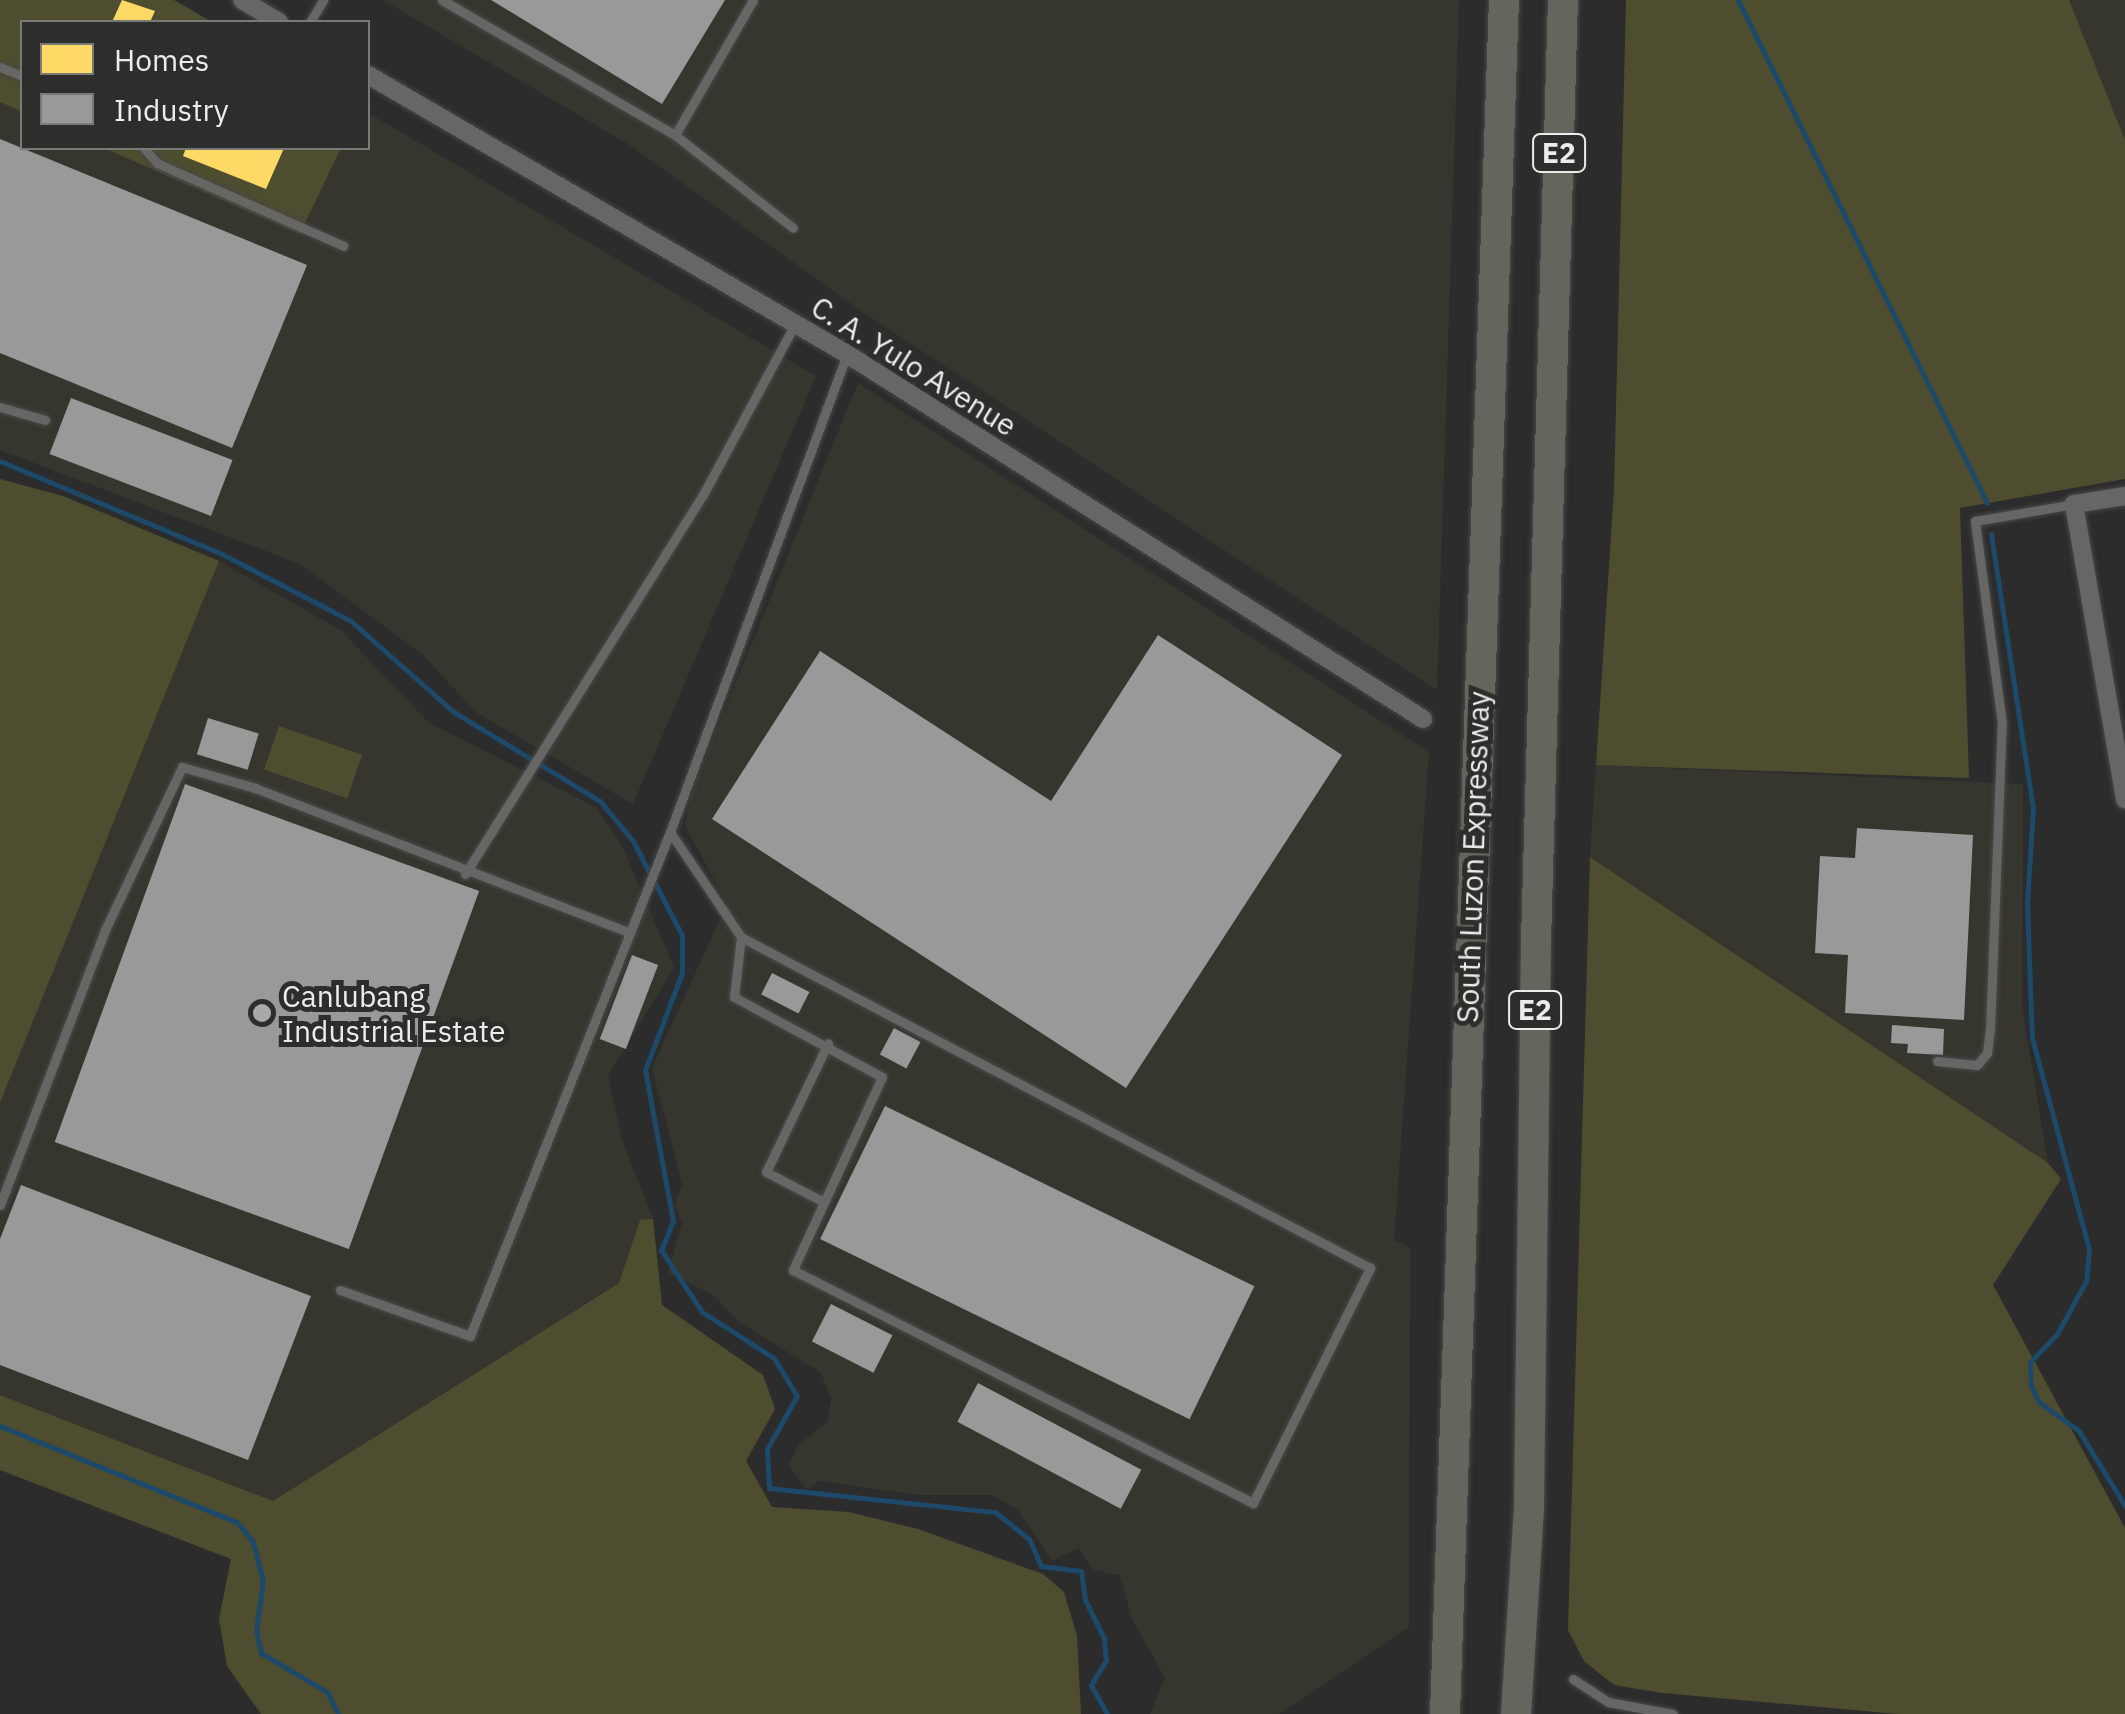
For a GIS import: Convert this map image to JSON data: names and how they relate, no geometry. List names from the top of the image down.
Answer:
{
  "streets": {
    "highway": ["E2", "South Luzon Expressway"],
    "street": ["C. A. Yulo Avenue"]
  },
  "places": ["Canlubang Industrial Estate"],
  "legend": ["Homes", "Industry"]
}
